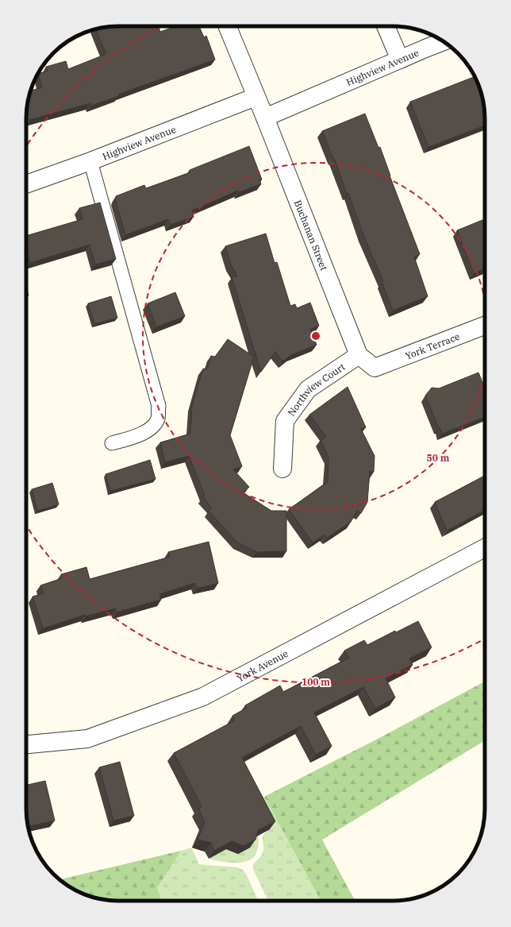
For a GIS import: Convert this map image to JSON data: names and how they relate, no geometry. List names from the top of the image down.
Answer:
{
  "streets": {
    "street": [
      "Highview Avenue",
      "Buchanan Street",
      "York Terrace",
      "Northview Court",
      "York Avenue"
    ]
  },
  "crossings": [
    ["Highview Avenue", "Buchanan Street"],
    ["Buchanan Street", "York Terrace"],
    ["Buchanan Street", "Northview Court"]
  ],
  "rings": ["50 m", "100 m"]
}
